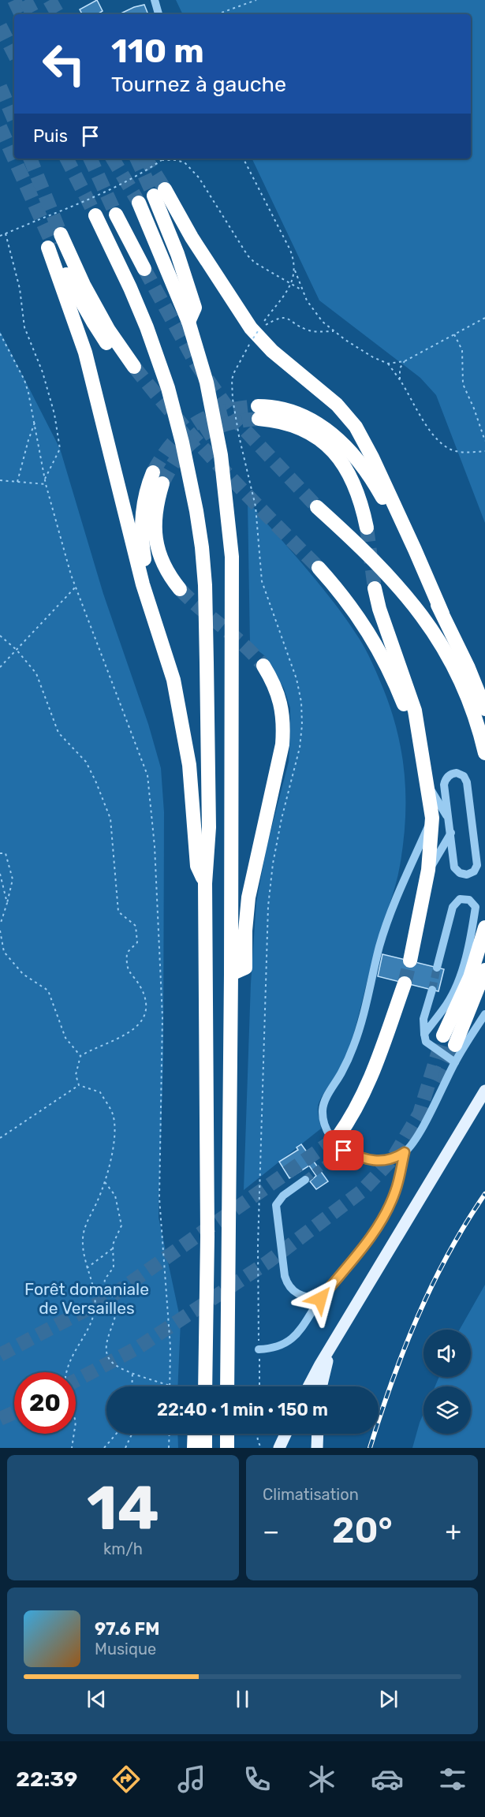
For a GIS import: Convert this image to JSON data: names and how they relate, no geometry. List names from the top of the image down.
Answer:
{
  "parks": ["Forêt domaniale de Versailles"],
  "page": {
    "turn": ["110 m", "Tournez à gauche"],
    "then": "Puis",
    "limit": "20",
    "trip": "22:40 · 1 min · 150 m",
    "tile": [
      ["14", "km/h"],
      "Climatisation"
    ],
    "heat": ["−", "20°", "+"],
    "song": ["97.6 FM", "Musique"],
    "tabs": "22:39"
  }
}
